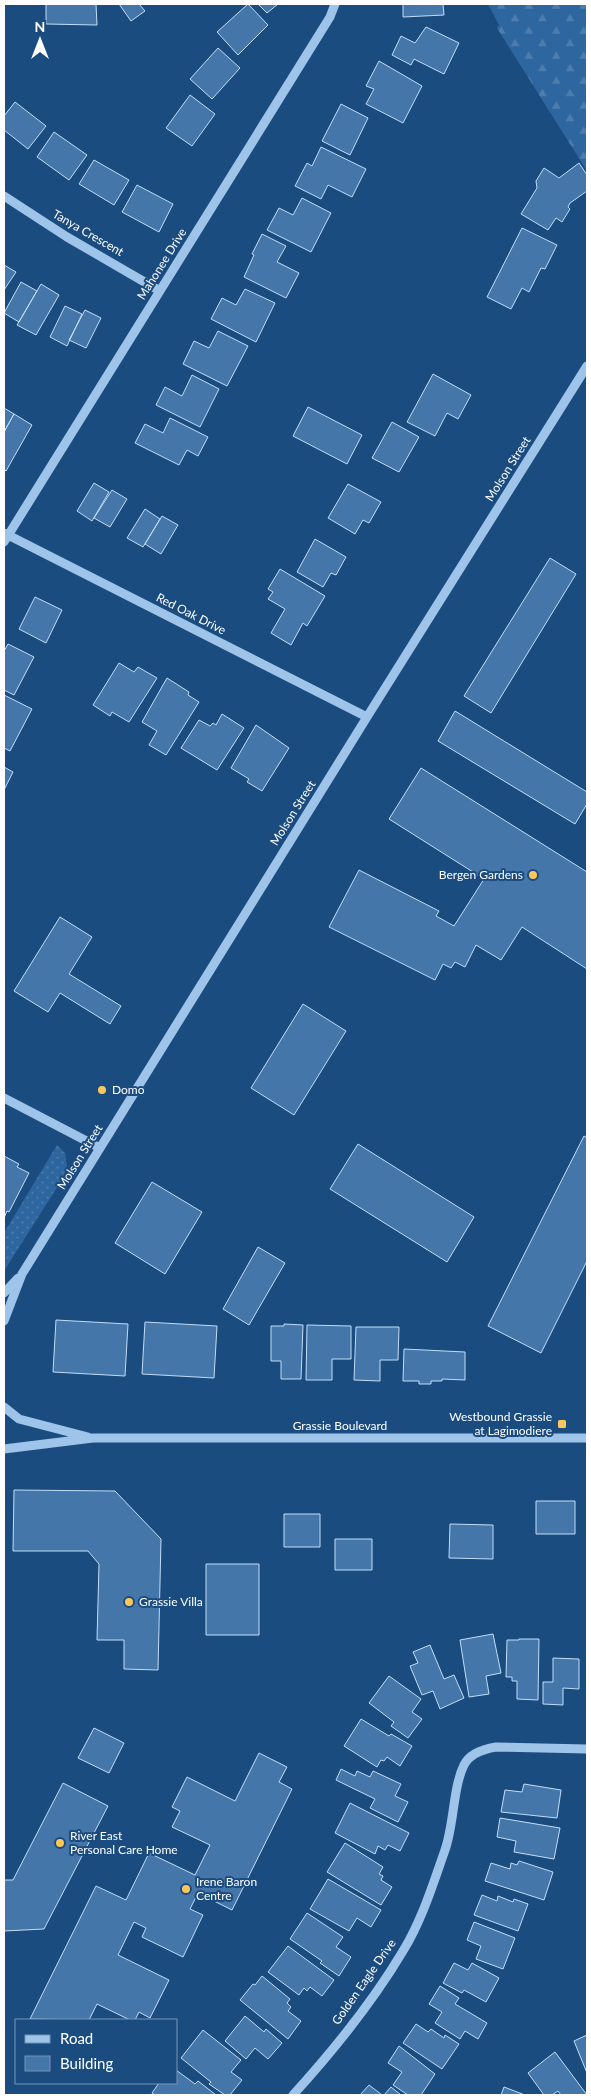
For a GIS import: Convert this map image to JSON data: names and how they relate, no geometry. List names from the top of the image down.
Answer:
{
  "streets": {
    "street": [
      "Tanya Crescent",
      "Mahonee Drive",
      "Molson Street",
      "Red Oak Drive",
      "Grassie Boulevard",
      "Golden Eagle Drive"
    ]
  },
  "crossings": [
    ["Tanya Crescent", "Mahonee Drive"],
    ["Mahonee Drive", "Red Oak Drive"],
    ["Molson Street", "Red Oak Drive"]
  ],
  "places": {
    "other": [
      "Bergen Gardens",
      "Domo",
      "Grassie Villa",
      "River East Personal Care Home",
      "Irene Baron Centre"
    ],
    "transit": ["Westbound Grassie at Lagimodiere"]
  },
  "legend": ["Road", "Building"],
  "north": "top"
}
